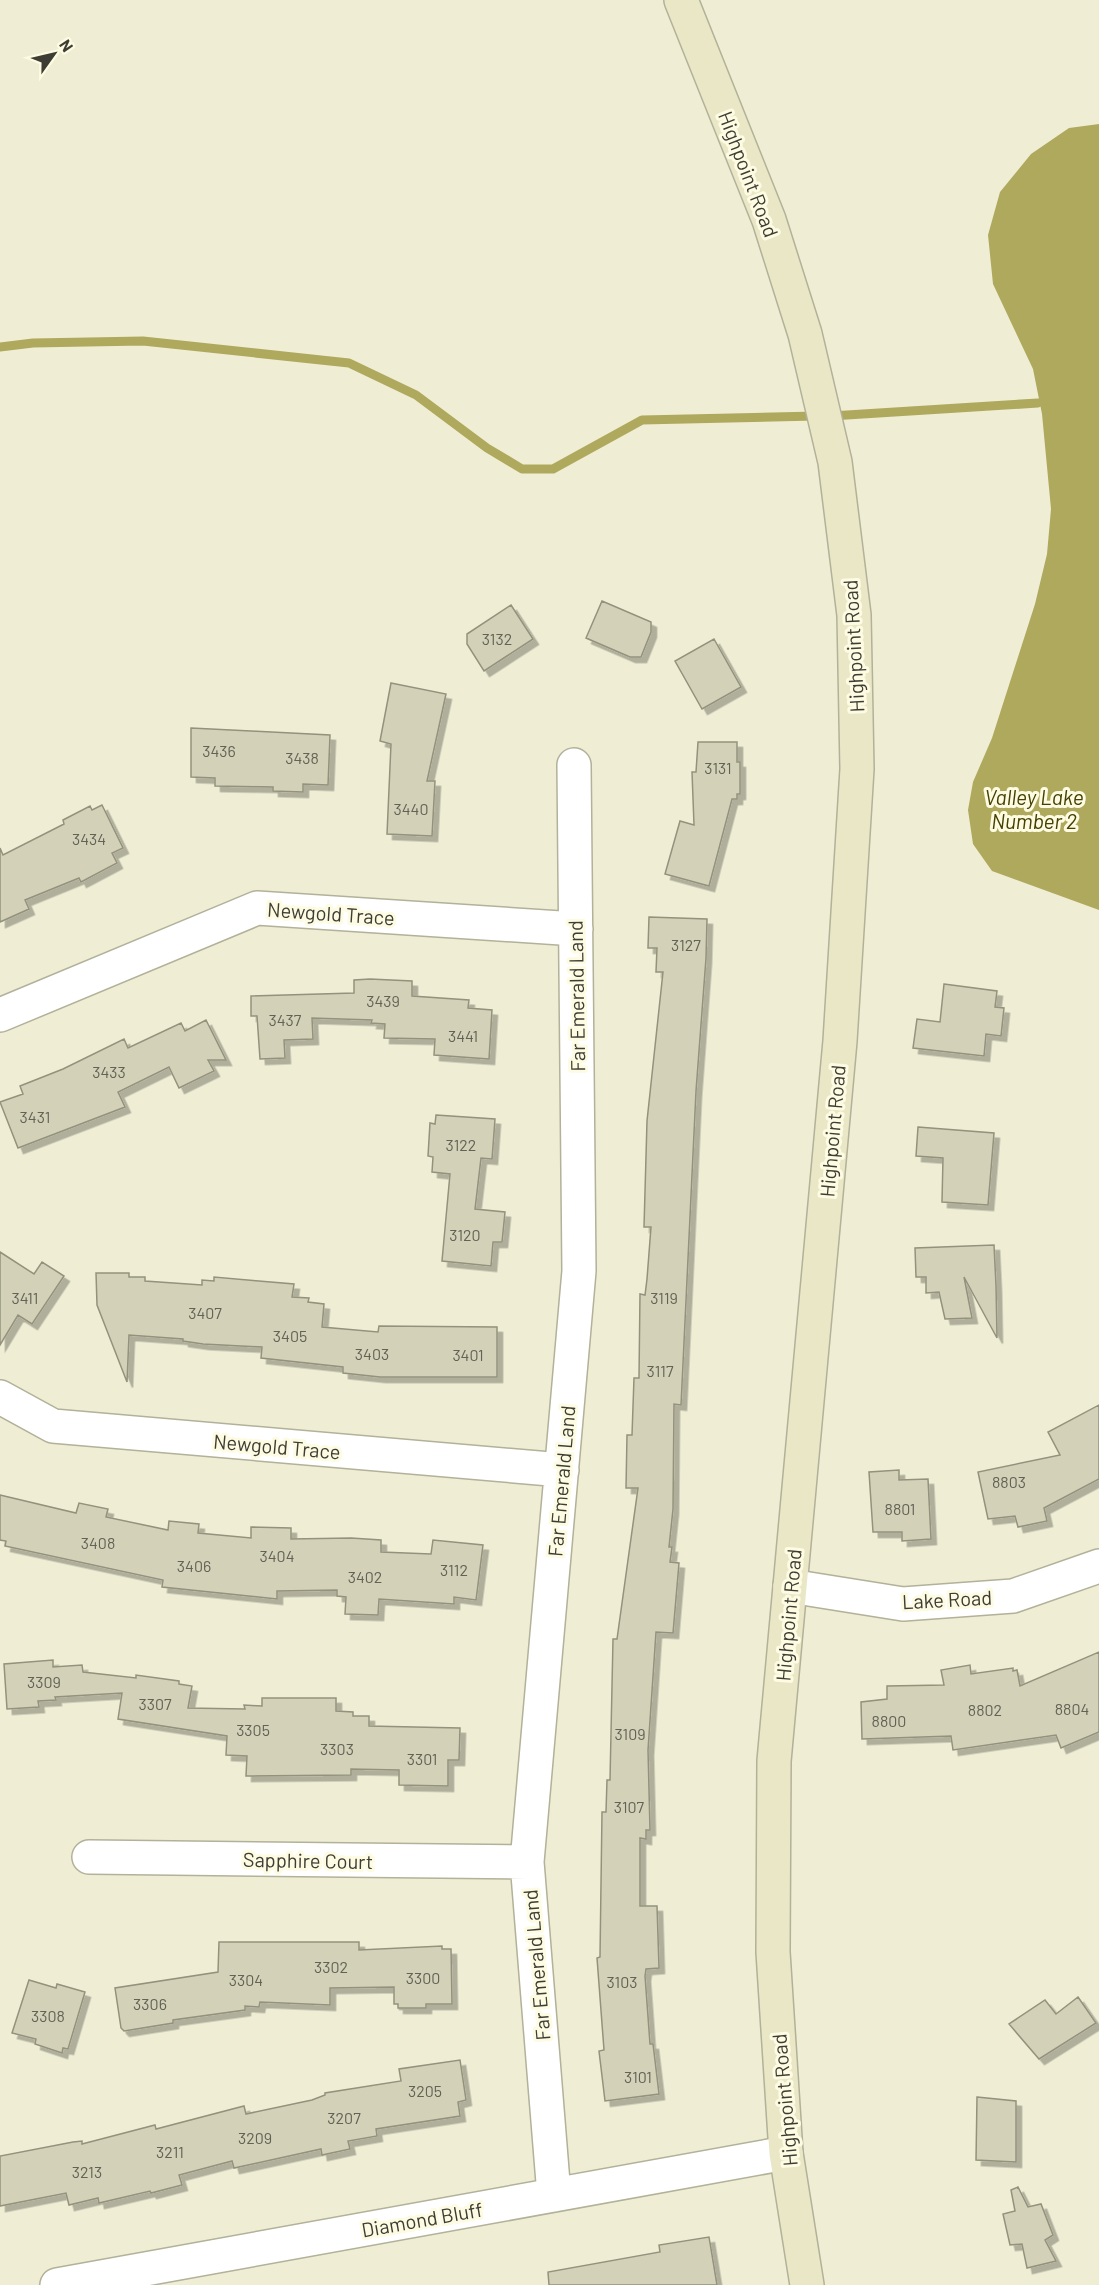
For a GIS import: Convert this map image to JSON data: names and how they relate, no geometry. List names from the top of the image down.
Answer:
{
  "streets": {
    "street": [
      "Highpoint Road",
      "Newgold Trace",
      "Far Emerald Land",
      "Lake Road",
      "Sapphire Court",
      "Diamond Bluff"
    ]
  },
  "crossings": [
    ["Highpoint Road", "Lake Road"],
    ["Highpoint Road", "Diamond Bluff"],
    ["Newgold Trace", "Far Emerald Land"],
    ["Far Emerald Land", "Sapphire Court"],
    ["Far Emerald Land", "Diamond Bluff"]
  ],
  "water": ["Valley Lake Number 2"],
  "house_numbers": [
    "3132",
    "3436",
    "3438",
    "3131",
    "3440",
    "3434",
    "3127",
    "3439",
    "3437",
    "3441",
    "3433",
    "3431",
    "3122",
    "3120",
    "3411",
    "3119",
    "3407",
    "3405",
    "3403",
    "3401",
    "3117",
    "8803",
    "8801",
    "3408",
    "3404",
    "3406",
    "3112",
    "3402",
    "3309",
    "3307",
    "8804",
    "8802",
    "8800",
    "3305",
    "3109",
    "3303",
    "3301",
    "3107",
    "3302",
    "3300",
    "3304",
    "3103",
    "3306",
    "3308",
    "3101",
    "3205",
    "3207",
    "3209",
    "3211",
    "3213"
  ],
  "north": "top right"
}
